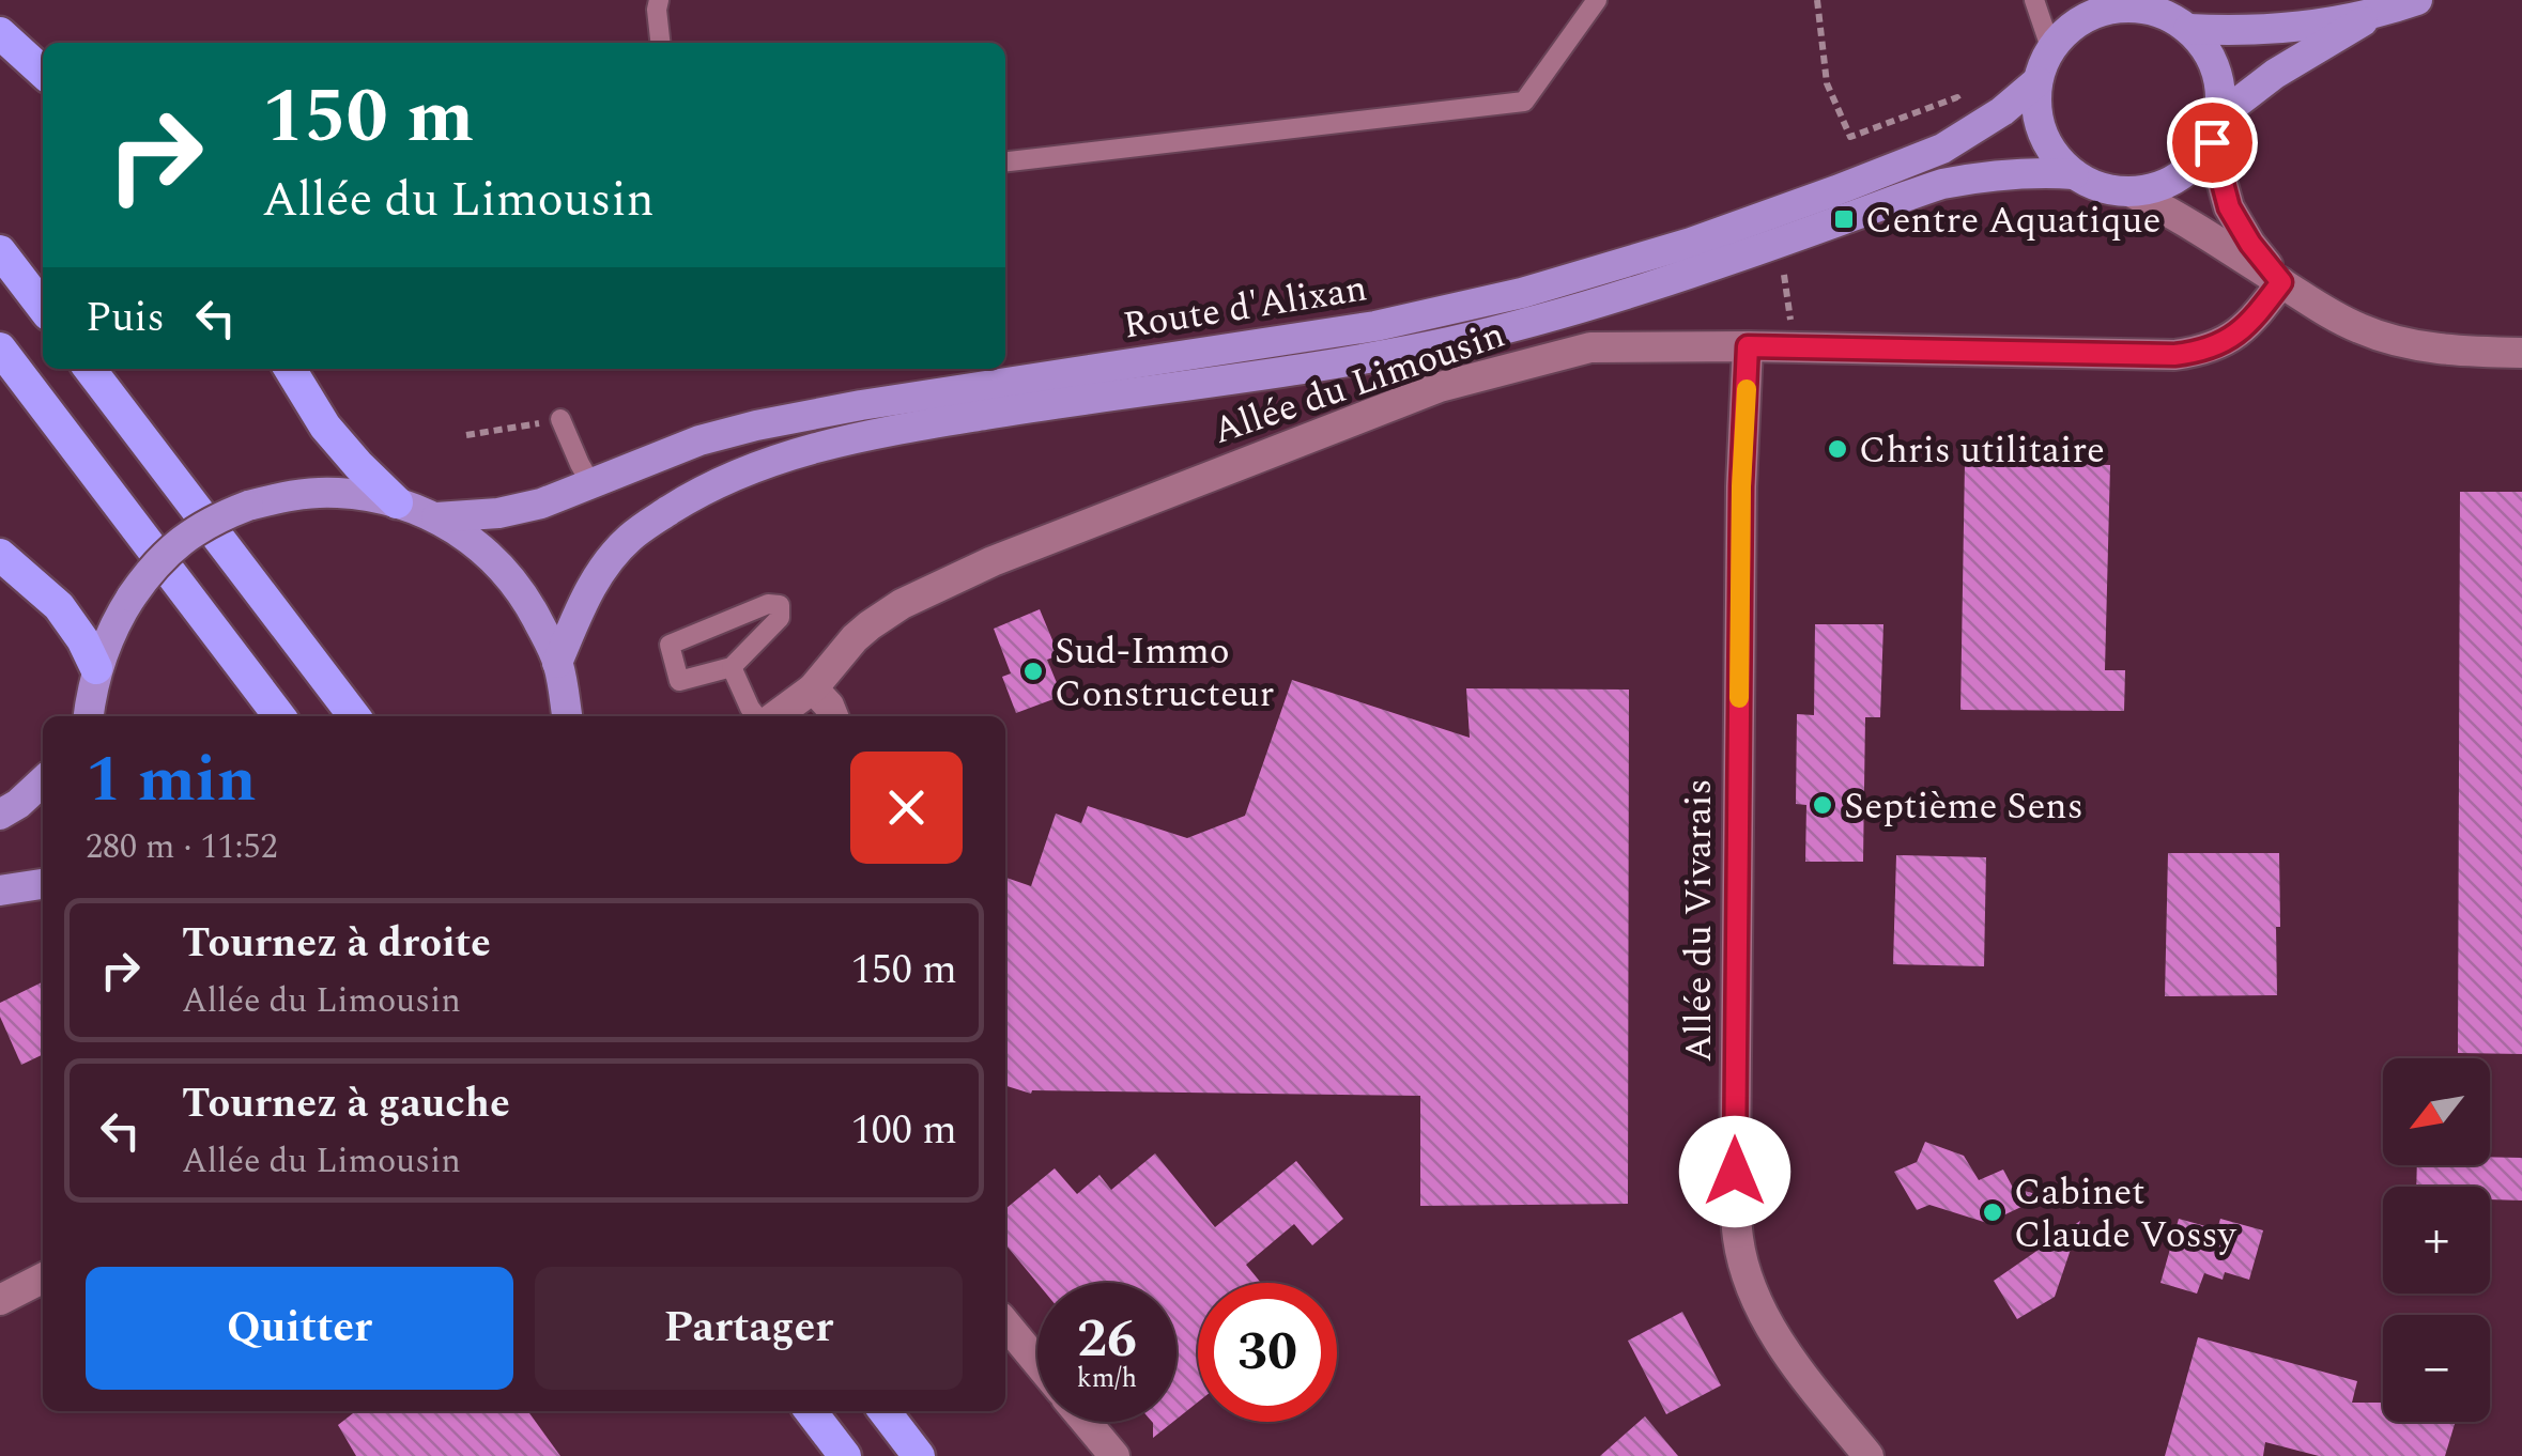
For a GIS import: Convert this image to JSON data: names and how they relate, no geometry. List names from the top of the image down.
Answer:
{
  "streets": {
    "main road": ["Route d'Alixan"],
    "street": ["Allée du Limousin", "Allée du Vivarais"]
  },
  "crossings": [
    ["Allée du Limousin", "Allée du Vivarais"]
  ],
  "places": {
    "transit": ["Centre Aquatique"],
    "other": [
      "Chris utilitaire",
      "Sud-Immo Constructeur",
      "Septième Sens",
      "Cabinet Claude Vossy"
    ]
  },
  "north": "bottom left",
  "page": {
    "turn": ["150 m", "Allée du Limousin"],
    "then": "Puis",
    "heading": ["1 min", "280 m · 11:52"],
    "list": [
      {
        "name": "Tournez à droite",
        "note": "Allée du Limousin",
        "value": "150 m"
      },
      {
        "name": "Tournez à gauche",
        "note": "Allée du Limousin",
        "value": "100 m"
      }
    ],
    "map_buttons": ["+", "−"],
    "buttons": ["Quitter", "Partager"],
    "speed": "26 km/h",
    "limit": "30"
  }
}
